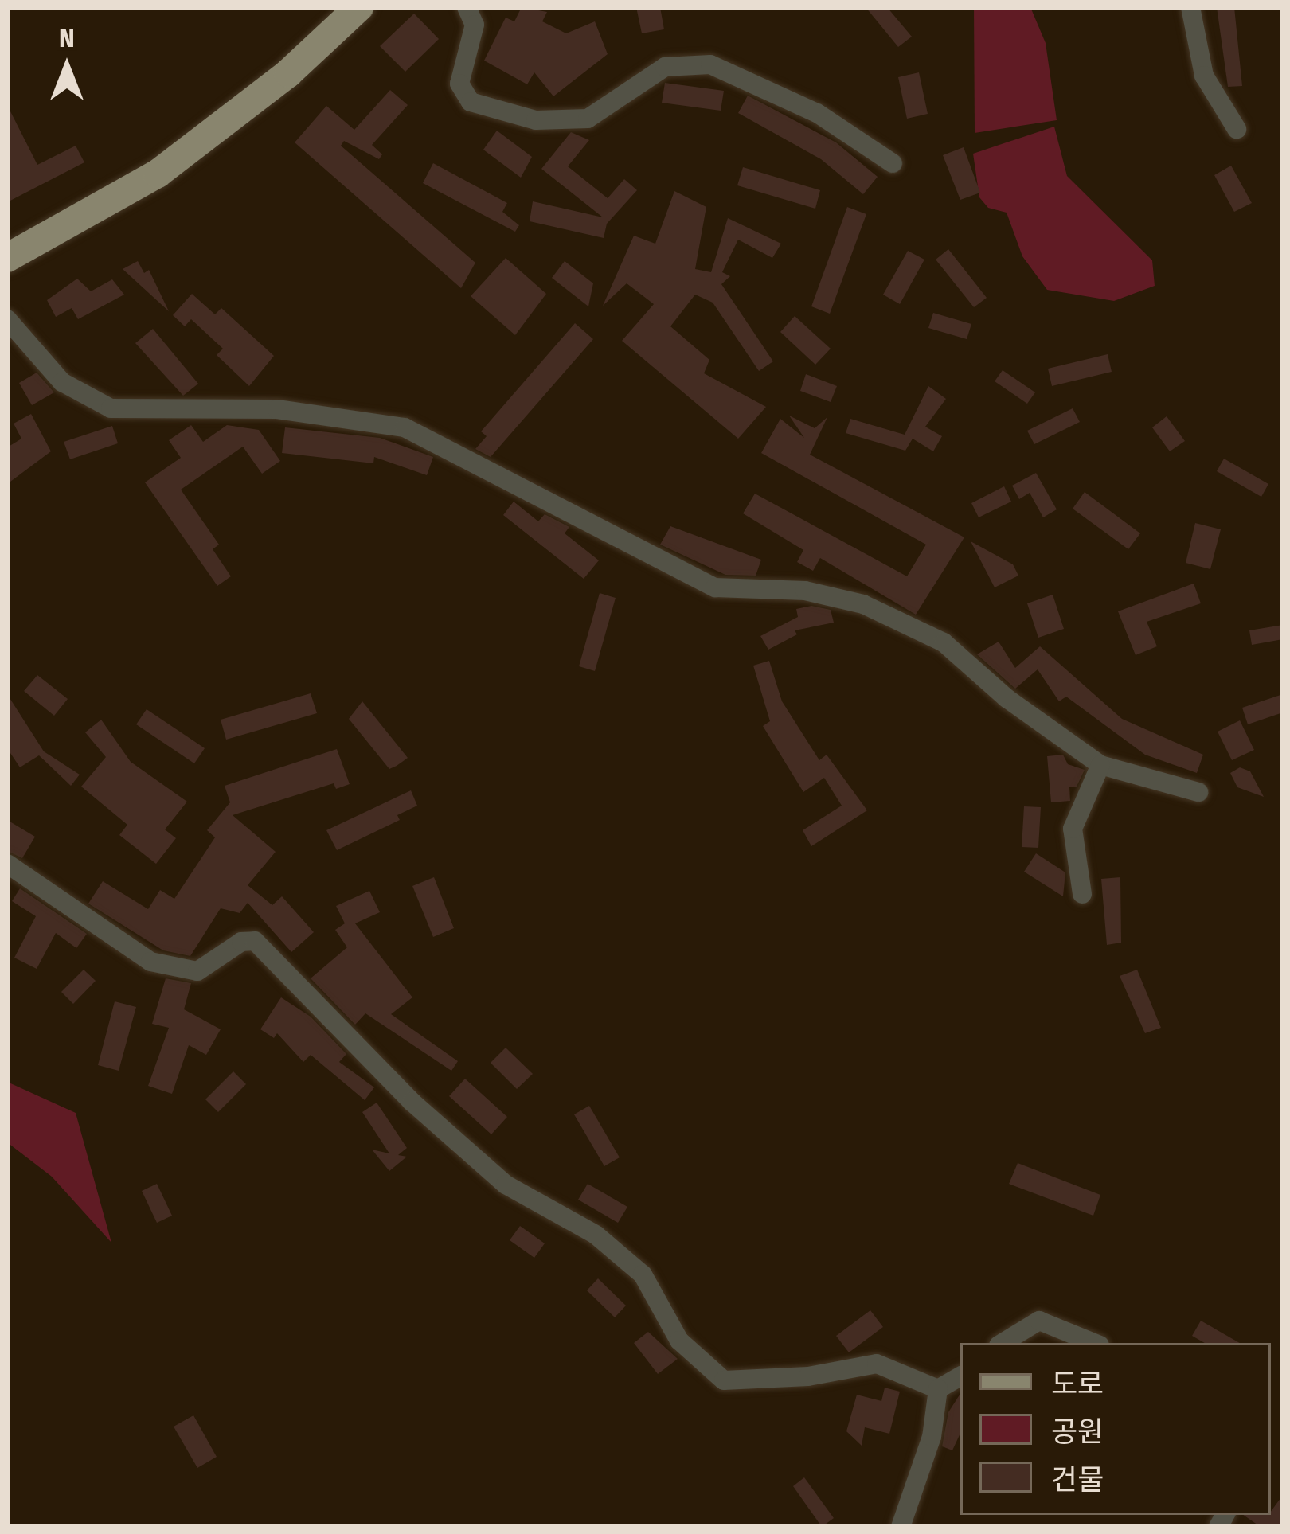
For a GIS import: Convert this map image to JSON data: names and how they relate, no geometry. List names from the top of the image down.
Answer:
{
  "legend": ["도로", "공원", "건물"],
  "north": "top"
}
